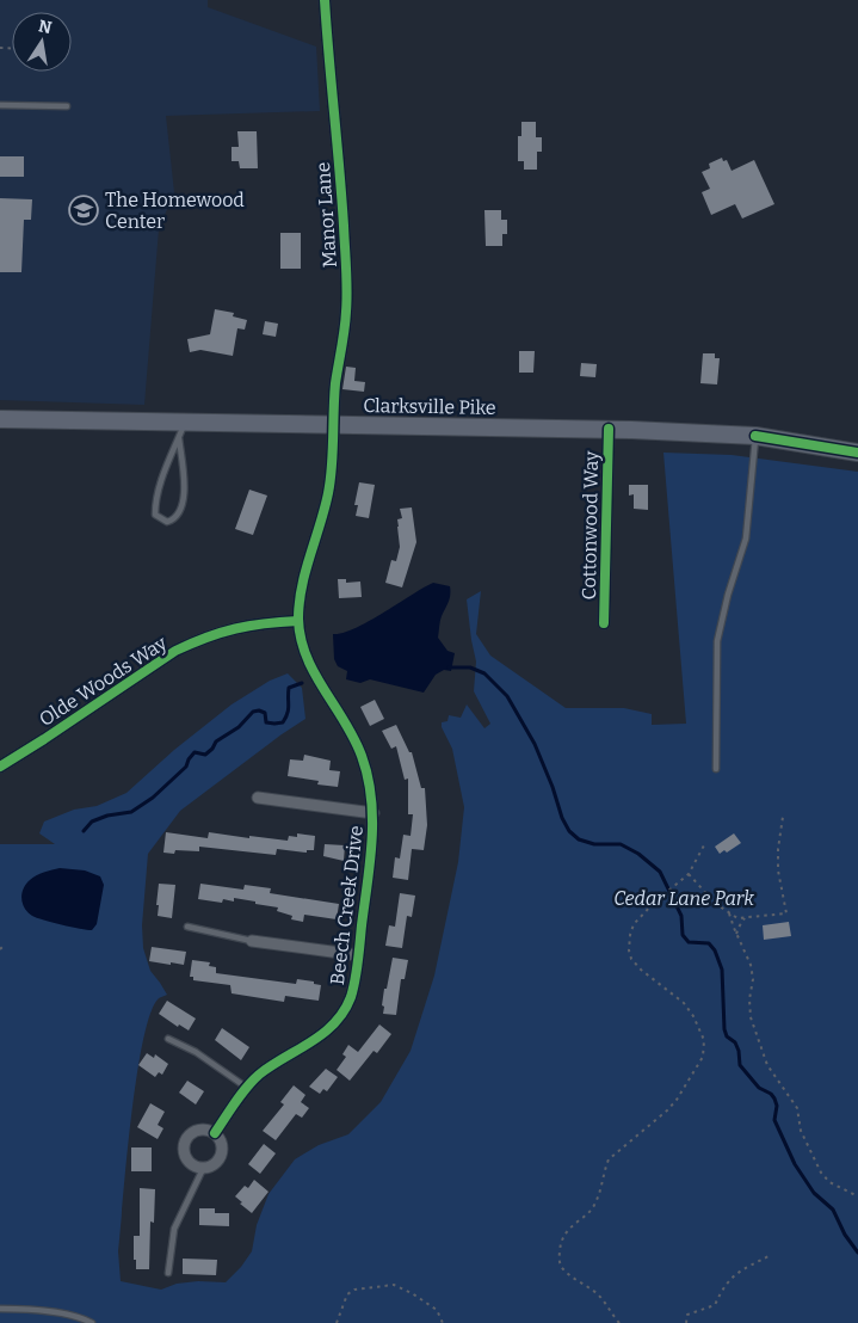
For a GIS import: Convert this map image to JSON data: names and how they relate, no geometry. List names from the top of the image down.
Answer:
{
  "streets": {
    "main road": ["Clarksville Pike"],
    "street": [
      "Manor Lane",
      "Cottonwood Way",
      "Olde Woods Way",
      "Beech Creek Drive"
    ]
  },
  "crossings": [
    ["Manor Lane", "Clarksville Pike"],
    ["Manor Lane", "Beech Creek Drive"],
    ["Clarksville Pike", "Cottonwood Way"],
    ["Clarksville Pike", "Beech Creek Drive"],
    ["Olde Woods Way", "Beech Creek Drive"]
  ],
  "parks": ["Cedar Lane Park"],
  "places": {
    "school or university": ["The Homewood Center"]
  },
  "north": "top"
}
